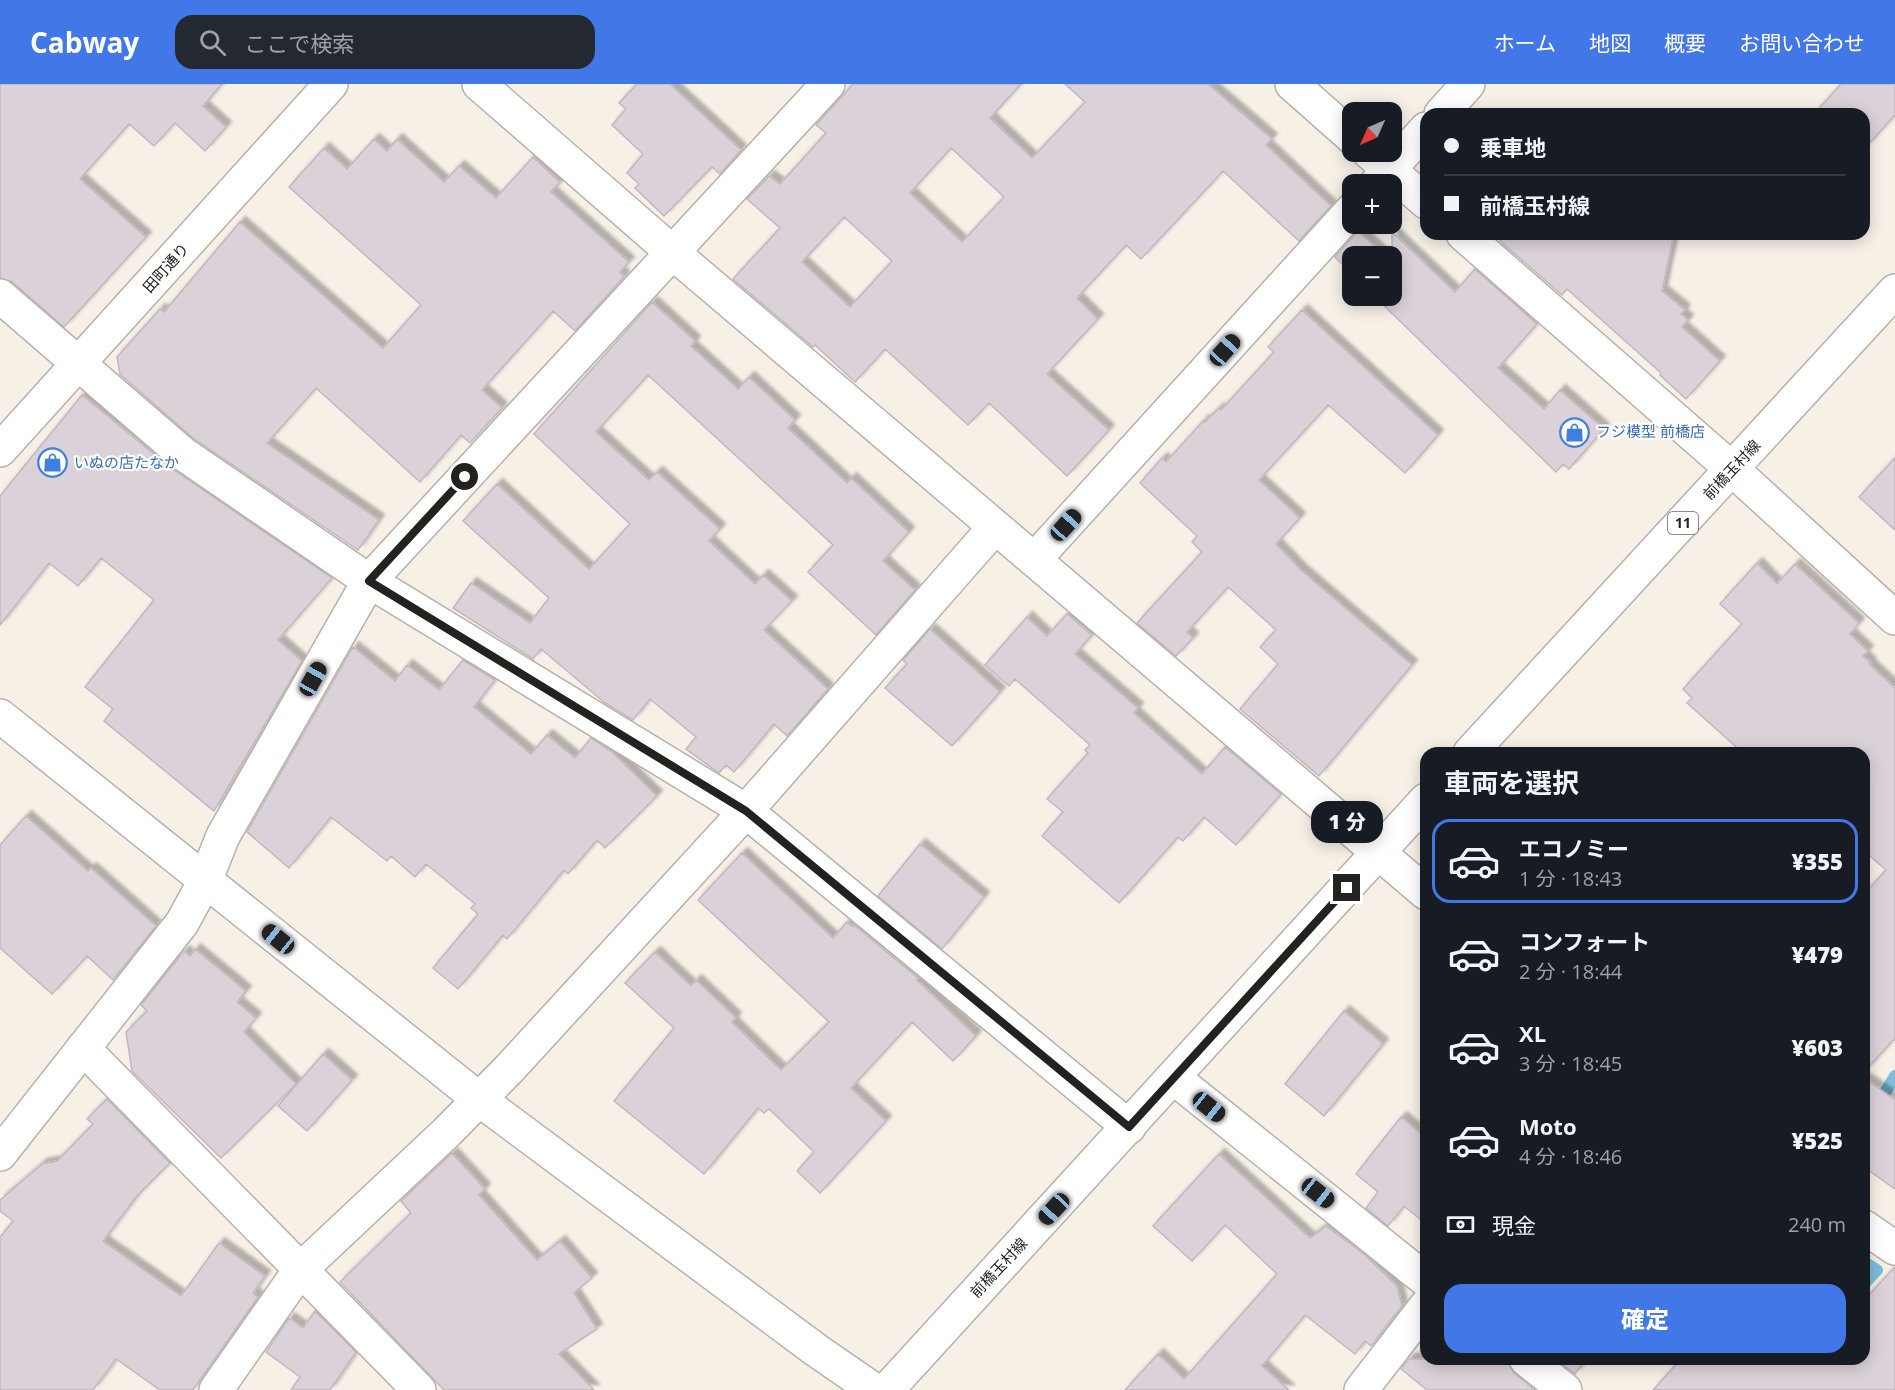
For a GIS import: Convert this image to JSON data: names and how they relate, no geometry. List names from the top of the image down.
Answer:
{
  "streets": {
    "street": ["田町通り", "前橋玉村線", "11"]
  },
  "places": {
    "shop": ["フジ模型 前橋店", "いぬの店たなか"]
  },
  "north": "bottom left",
  "page": {
    "header": "Cabway",
    "search": "ここで検索",
    "nav": [
      "ホーム",
      "地図",
      "概要",
      "お問い合わせ"
    ],
    "map_buttons": ["+", "−"],
    "banner": ["乗車地", "前橋玉村線"],
    "heading": "車両を選択",
    "bubble": "1 分",
    "list": [
      {
        "name": "エコノミー",
        "note": "1 分 · 18:43",
        "value": "¥355"
      },
      {
        "name": "コンフォート",
        "note": "2 分 · 18:44",
        "value": "¥479"
      },
      {
        "name": "XL",
        "note": "3 分 · 18:45",
        "value": "¥603"
      },
      {
        "name": "Moto",
        "note": "4 分 · 18:46",
        "value": "¥525"
      }
    ],
    "pay": ["現金", "240 m"],
    "buttons": "確定"
  }
}
